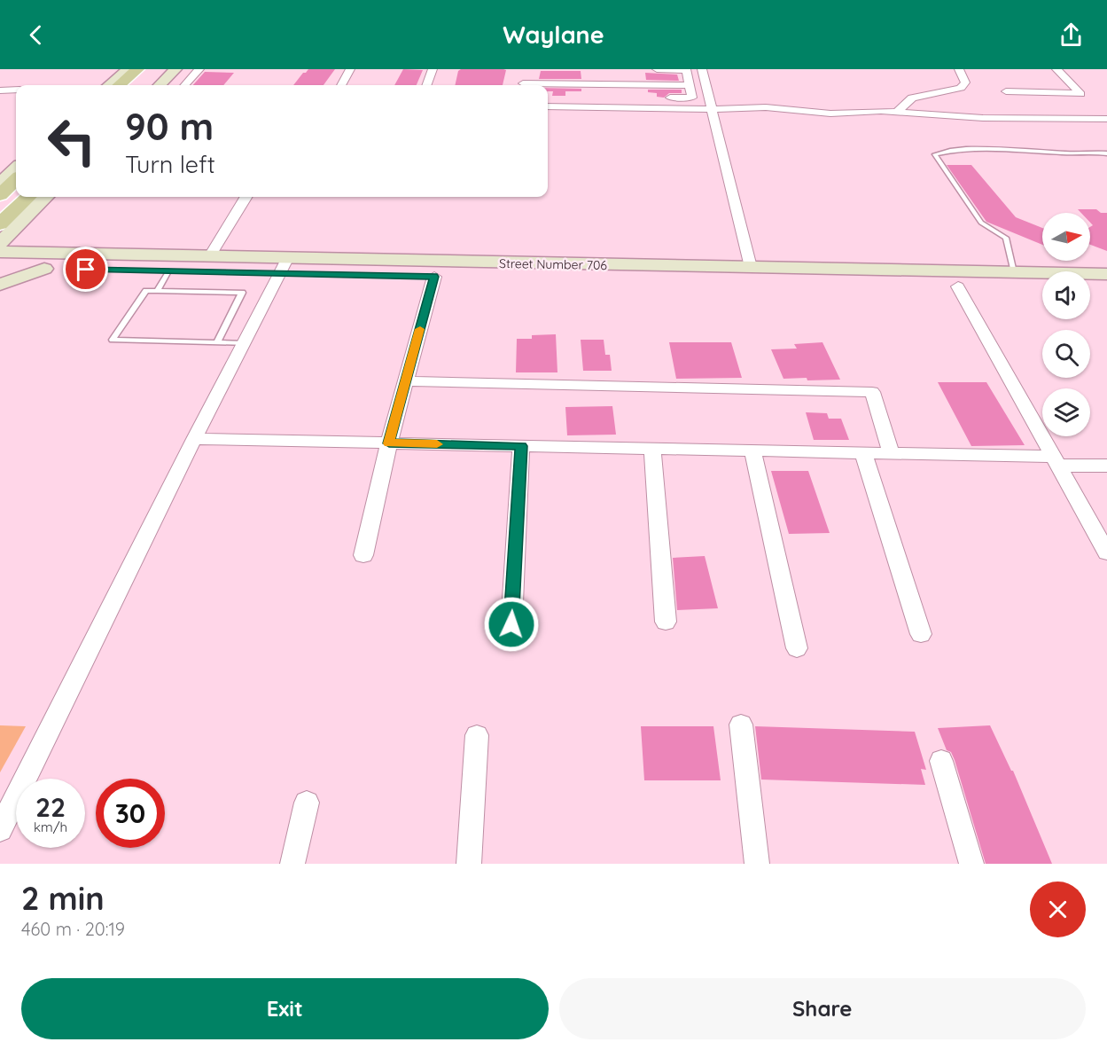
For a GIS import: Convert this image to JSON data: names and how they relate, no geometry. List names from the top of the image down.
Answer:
{
  "streets": {
    "street": ["Street Number 706"]
  },
  "north": "right",
  "page": {
    "header": "Waylane",
    "turn": ["90 m", "Turn left"],
    "speed": "22 km/h",
    "limit": "30",
    "heading": ["2 min", "460 m · 20:19"],
    "buttons": ["Exit", "Share"]
  }
}
